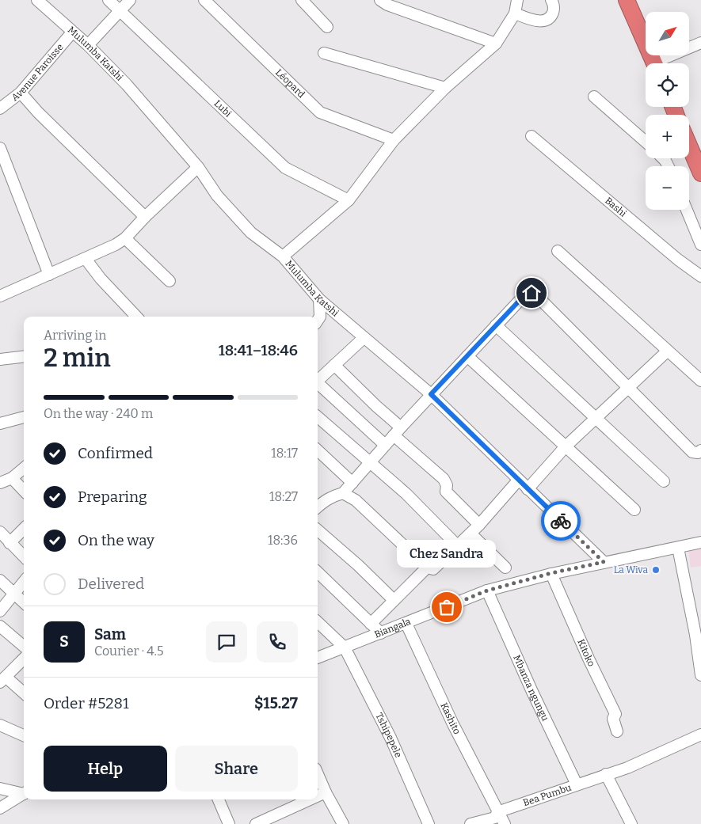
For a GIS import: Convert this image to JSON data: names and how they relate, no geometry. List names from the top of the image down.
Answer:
{
  "streets": {
    "street": [
      "Mulumba Katshi",
      "Avenue Paroisse",
      "Léopard",
      "Lubi",
      "Bashi",
      "Biangala",
      "Kitoko",
      "Mbanza ngungu",
      "Kashito",
      "Tshipepele",
      "Bea Pumbu"
    ]
  },
  "crossings": [
    ["Mulumba Katshi", "Avenue Paroisse"],
    ["Mulumba Katshi", "Biangala"],
    ["Biangala", "Kitoko"],
    ["Biangala", "Mbanza ngungu"],
    ["Biangala", "Kashito"],
    ["Biangala", "Tshipepele"],
    ["Mbanza ngungu", "Bea Pumbu"],
    ["Kashito", "Bea Pumbu"]
  ],
  "places": ["La Wiva", "Chez Sandra"],
  "north": "top right",
  "page": {
    "map_buttons": ["+", "−"],
    "heading": ["2 min", "Arriving in", "18:41–18:46"],
    "panel": [
      "Sam",
      "Courier · 4.5",
      "Order #5281",
      "$15.27"
    ],
    "bar": "On the way · 240 m",
    "list": [
      ["Confirmed", "18:17"],
      ["Preparing", "18:27"],
      ["On the way", "18:36"],
      "Delivered"
    ],
    "bubble": "Chez Sandra",
    "round": "S",
    "buttons": ["Help", "Share"]
  }
}
